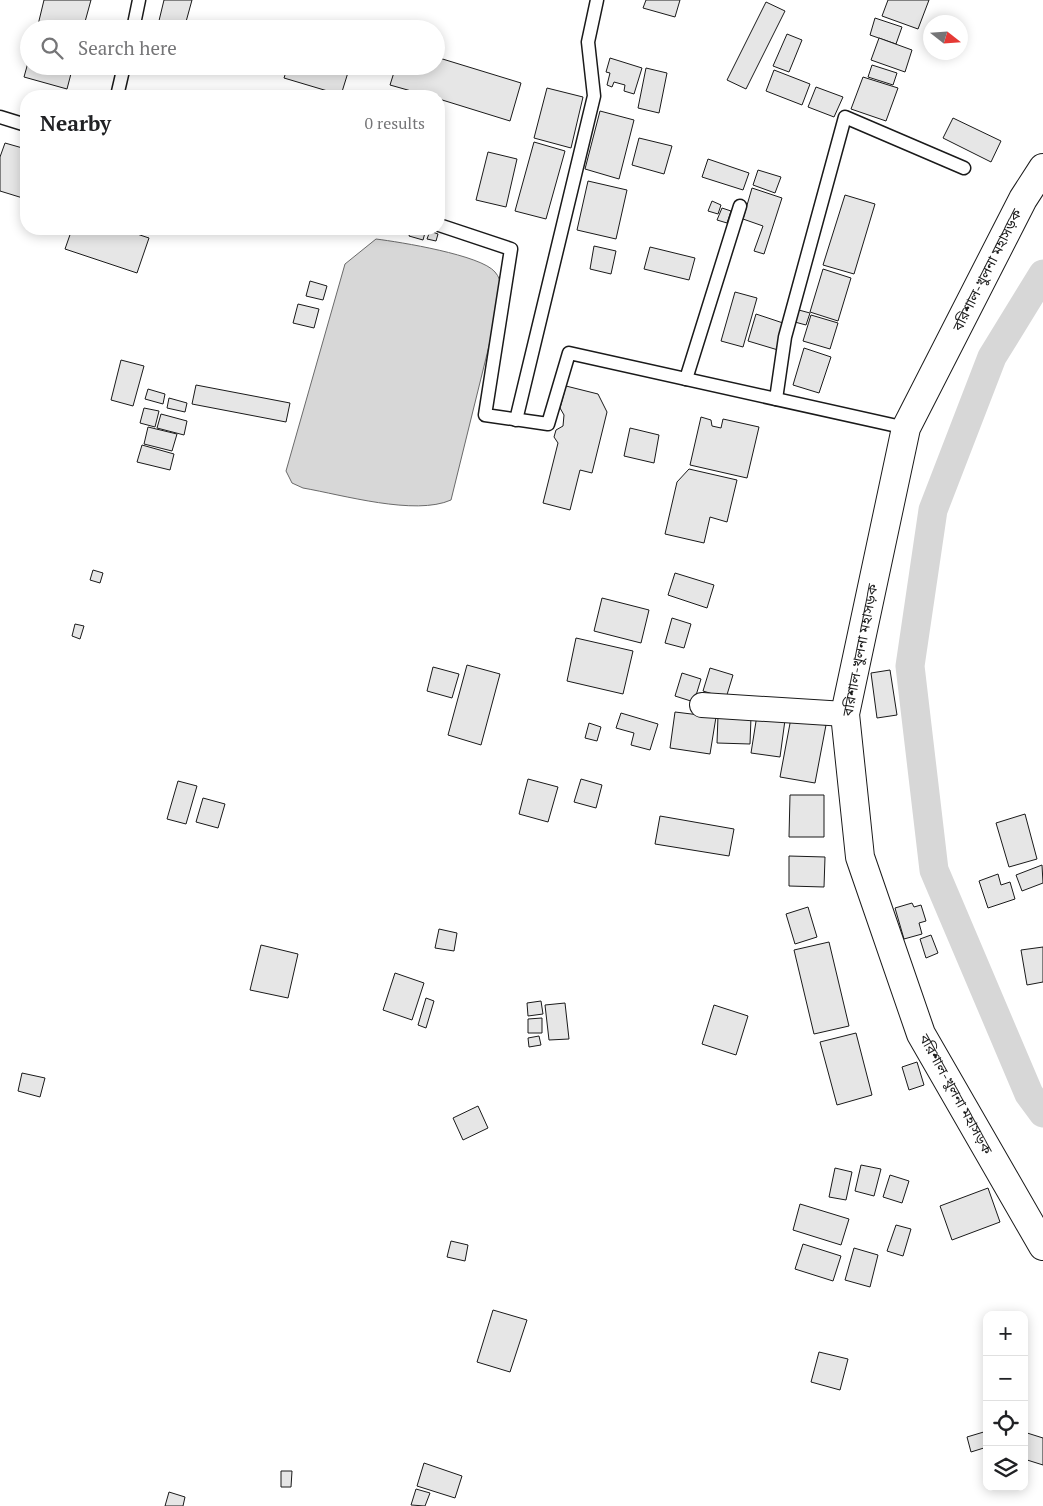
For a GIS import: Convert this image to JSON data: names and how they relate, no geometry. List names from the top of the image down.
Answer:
{
  "streets": {
    "highway": ["বরিশাল-খুলনা মহাসড়ক"]
  },
  "north": "right",
  "page": {
    "search": "Search here",
    "heading": ["Nearby", "0 results"],
    "map_buttons": ["+", "−"]
  }
}
